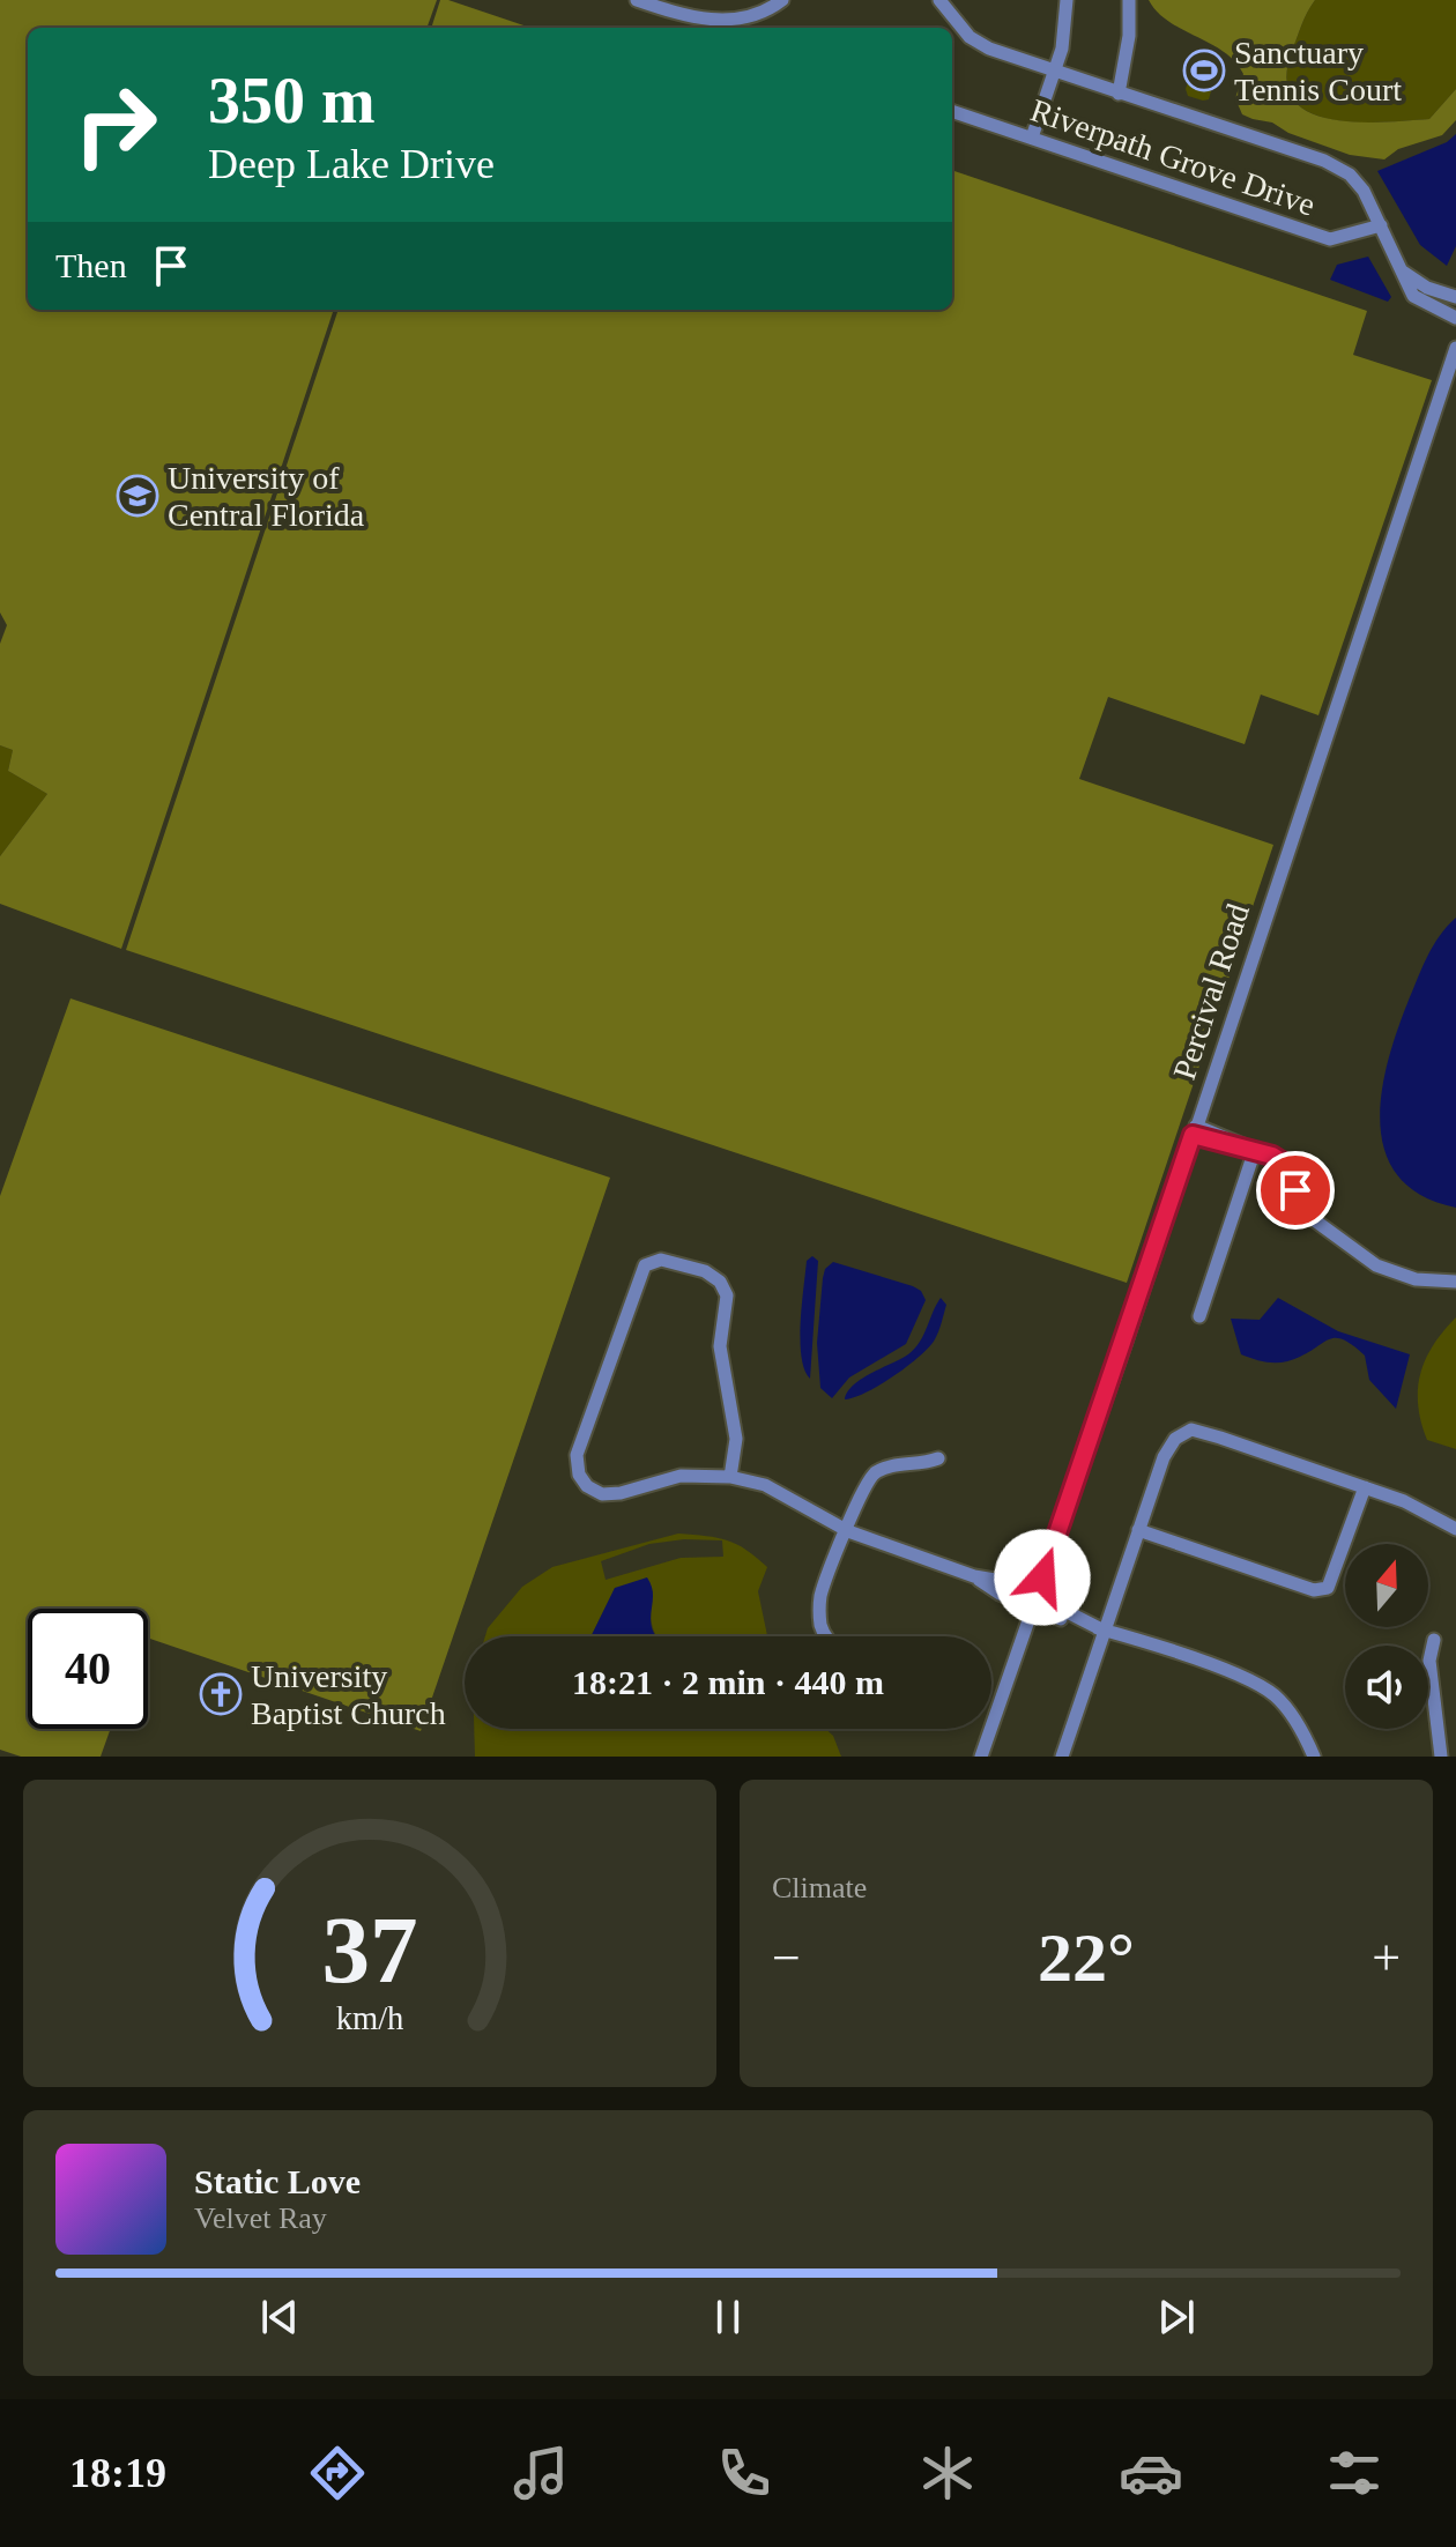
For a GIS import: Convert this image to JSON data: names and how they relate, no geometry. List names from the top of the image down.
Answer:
{
  "streets": {
    "street": ["Riverpath Grove Drive", "Percival Road"]
  },
  "places": {
    "sports": ["Sanctuary Tennis Court"],
    "school or university": ["University of Central Florida"],
    "church": ["University Baptist Church"]
  },
  "north": "top",
  "page": {
    "turn": ["350 m", "Deep Lake Drive"],
    "then": "Then",
    "limit": "40",
    "trip": "18:21 · 2 min · 440 m",
    "tile": "Climate",
    "heat": ["−", "22°", "+"],
    "song": ["Static Love", "Velvet Ray"],
    "tabs": "18:19",
    "gauge": ["37", "km/h"]
  }
}
